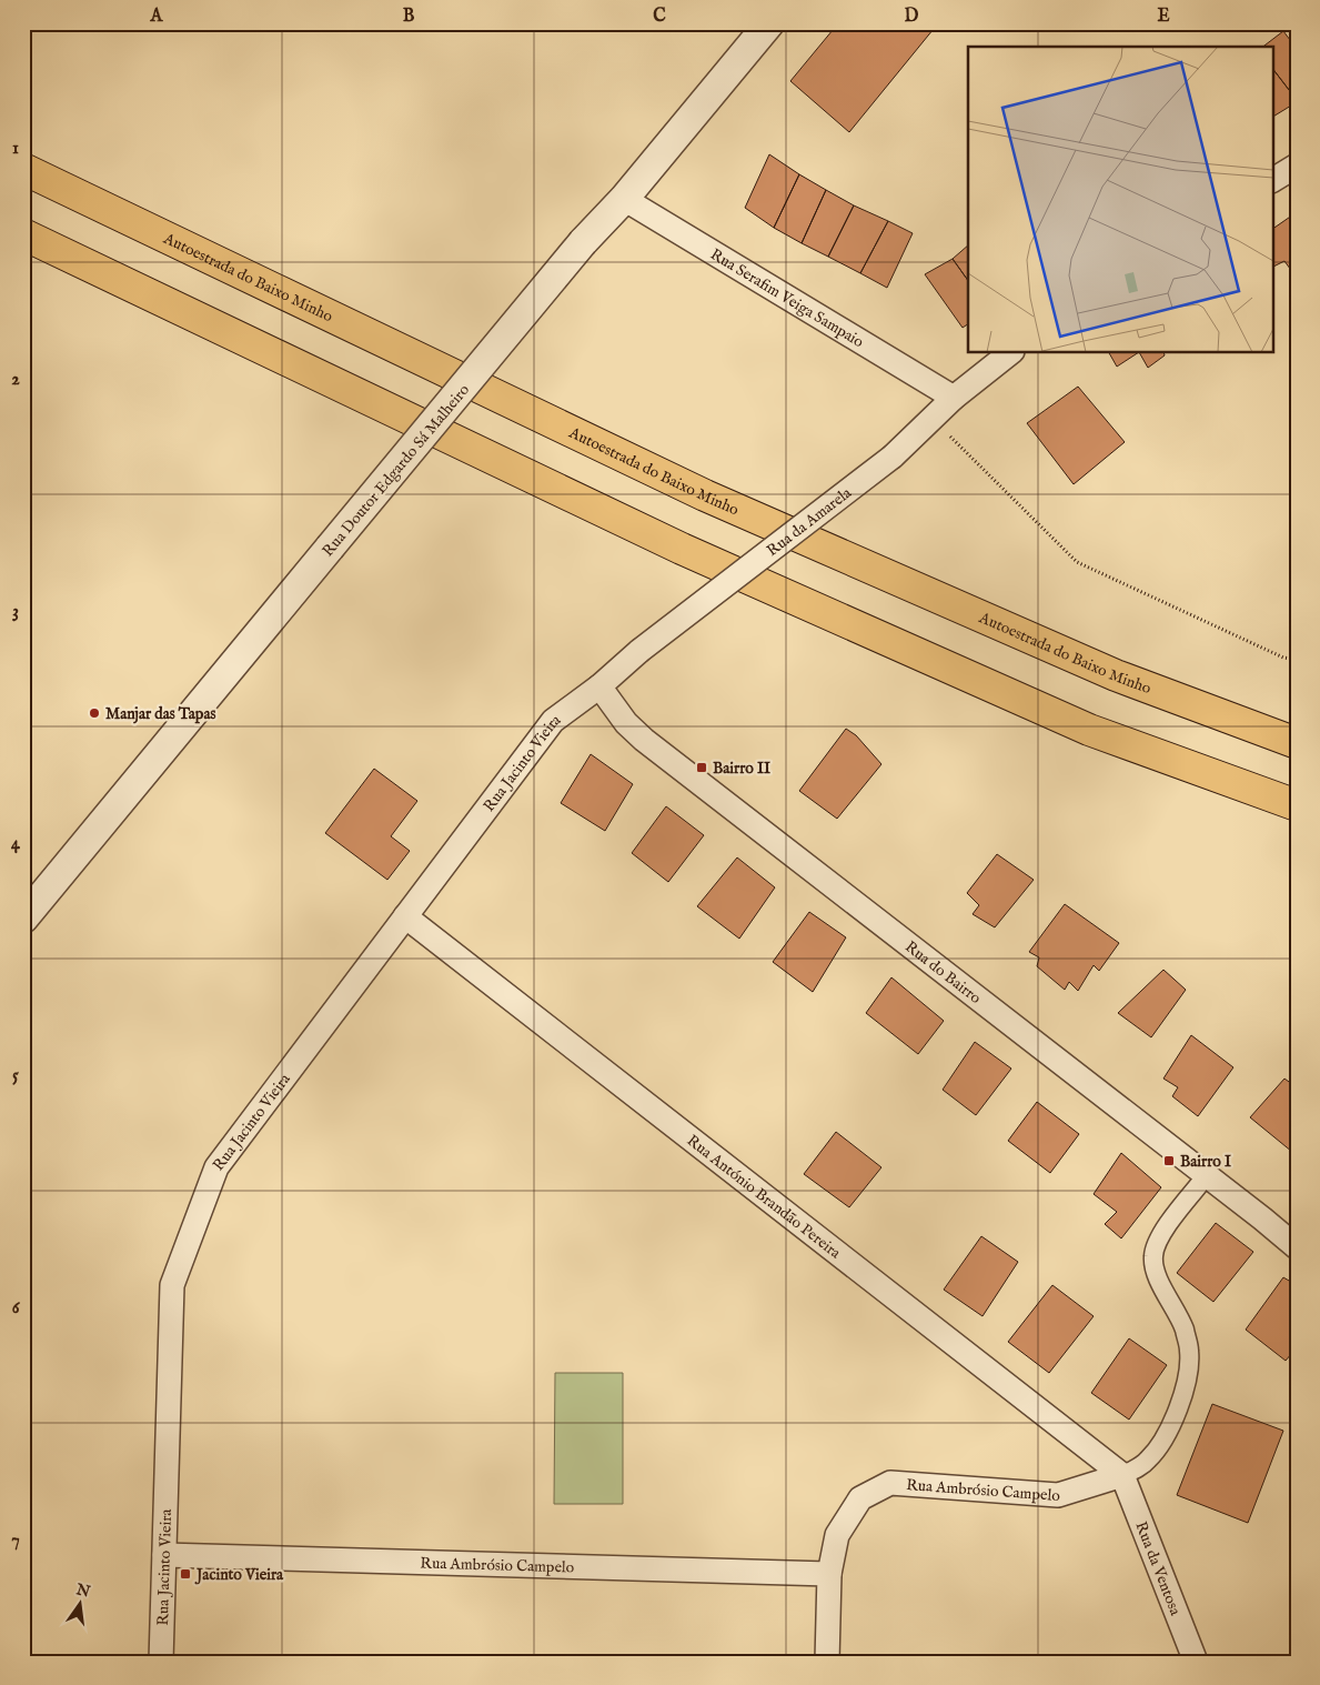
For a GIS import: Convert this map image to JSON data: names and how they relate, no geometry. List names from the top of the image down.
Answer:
{
  "streets": {
    "highway": ["Autoestrada do Baixo Minho"],
    "street": [
      "Rua Serafim Veiga Sampaio",
      "Rua Doutor Edgardo Sá Malheiro",
      "Rua da Amarela",
      "Rua Jacinto Vieira",
      "Rua do Bairro",
      "Rua António Brandão Pereira",
      "Rua Ambrósio Campelo",
      "Rua da Ventosa"
    ]
  },
  "crossings": [
    ["Rua Serafim Veiga Sampaio", "Rua Doutor Edgardo Sá Malheiro"],
    ["Rua Serafim Veiga Sampaio", "Rua da Amarela"],
    ["Rua da Amarela", "Rua Jacinto Vieira"],
    ["Rua da Amarela", "Rua do Bairro"],
    ["Rua Jacinto Vieira", "Rua do Bairro"],
    ["Rua Jacinto Vieira", "Rua António Brandão Pereira"],
    ["Rua Jacinto Vieira", "Rua Ambrósio Campelo"],
    ["Rua António Brandão Pereira", "Rua Ambrósio Campelo"],
    ["Rua António Brandão Pereira", "Rua da Ventosa"],
    ["Rua Ambrósio Campelo", "Rua da Ventosa"]
  ],
  "places": {
    "other": ["Manjar das Tapas"],
    "transit": ["Bairro II", "Bairro I", "Jacinto Vieira"]
  },
  "north": "top",
  "grid": {
    "columns": [
      "A",
      "B",
      "C",
      "D",
      "E"
    ],
    "rows": [
      "1",
      "2",
      "3",
      "4",
      "5",
      "6",
      "7"
    ]
  }
}
